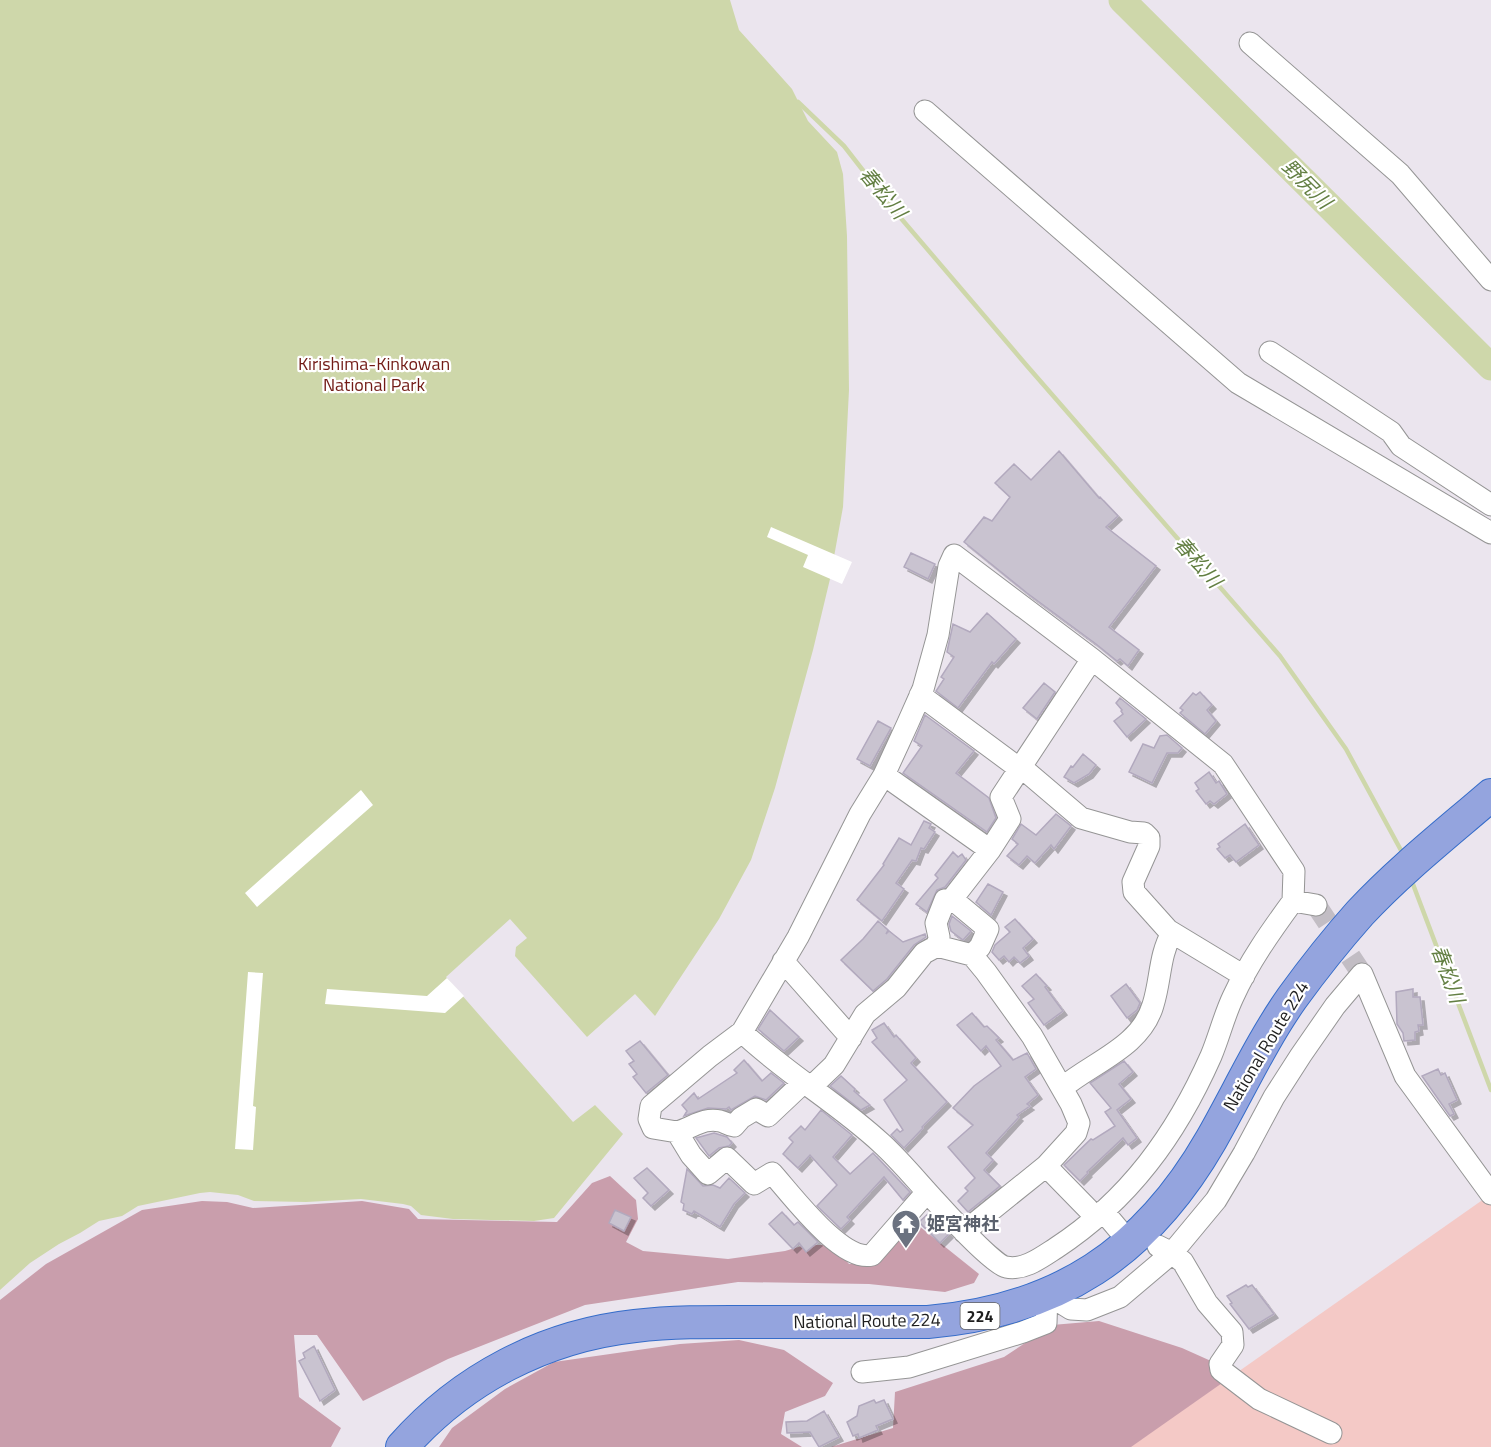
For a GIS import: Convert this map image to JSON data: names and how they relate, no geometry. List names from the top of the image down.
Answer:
{
  "streets": {
    "highway": ["National Route 224", "224"]
  },
  "water": ["野尻川", "春松川"],
  "parks": ["Kirishima-Kinkowan National Park"],
  "places": {
    "temple": ["姫宮神社"]
  }
}
